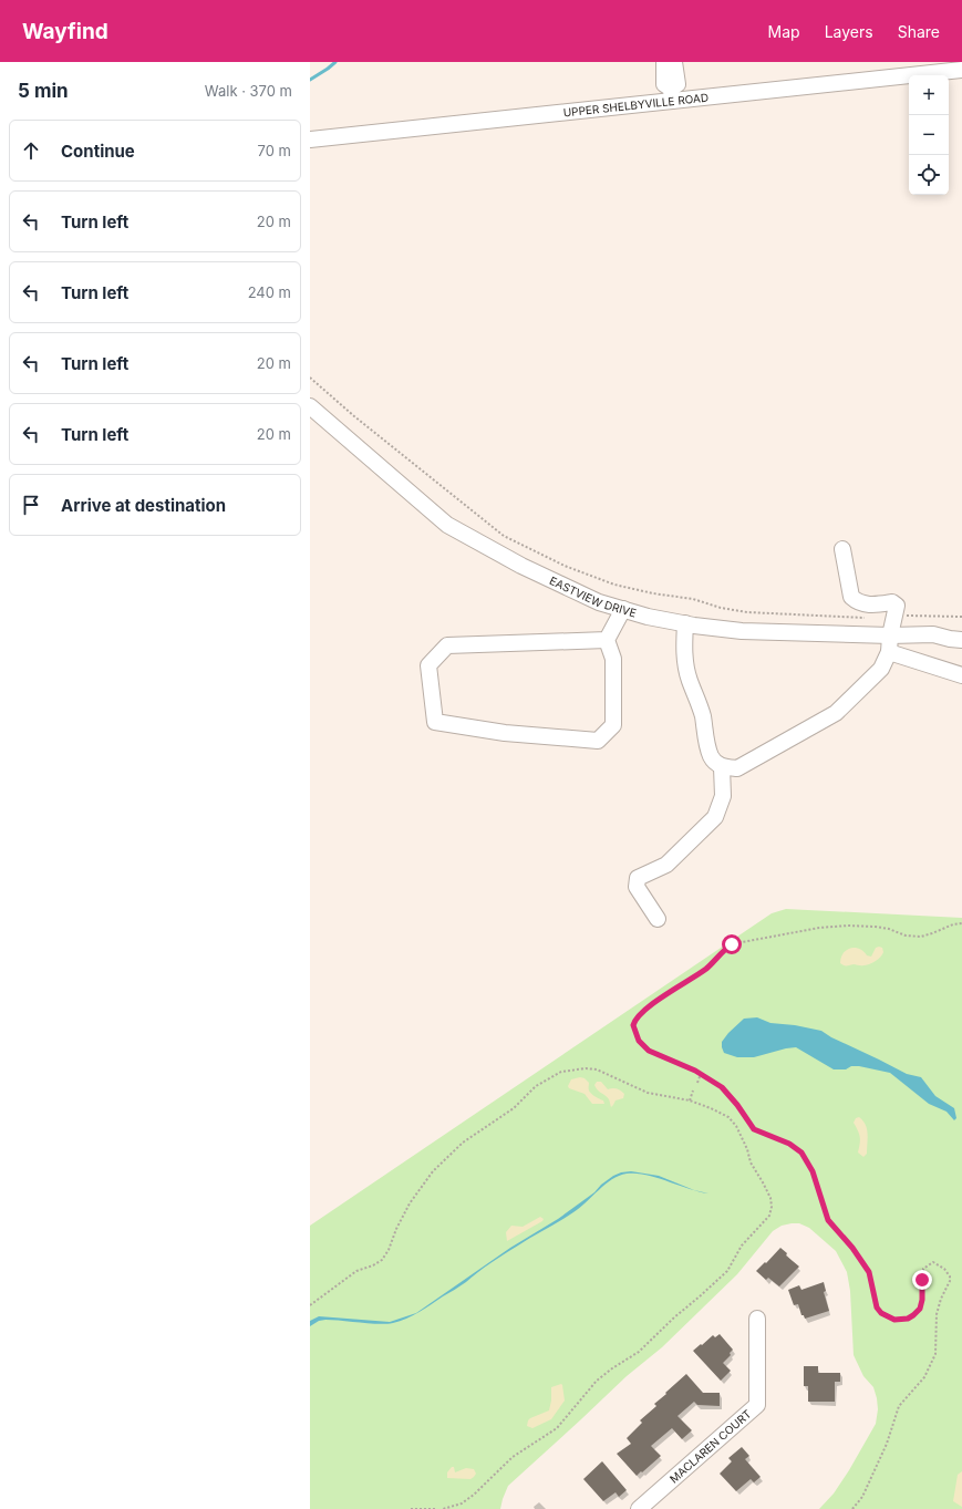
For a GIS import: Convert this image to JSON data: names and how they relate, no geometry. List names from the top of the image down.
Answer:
{
  "streets": {
    "street": ["UPPER SHELBYVILLE ROAD", "EASTVIEW DRIVE", "MACLAREN COURT"]
  },
  "page": {
    "header": "Wayfind",
    "nav": ["Map", "Layers", "Share"],
    "heading": ["5 min", "Walk · 370 m"],
    "map_buttons": ["+", "−"],
    "list": [
      ["Continue", "70 m"],
      ["Turn left", "20 m"],
      ["Turn left", "240 m"],
      ["Turn left", "20 m"],
      ["Turn left", "20 m"],
      "Arrive at destination"
    ]
  }
}
